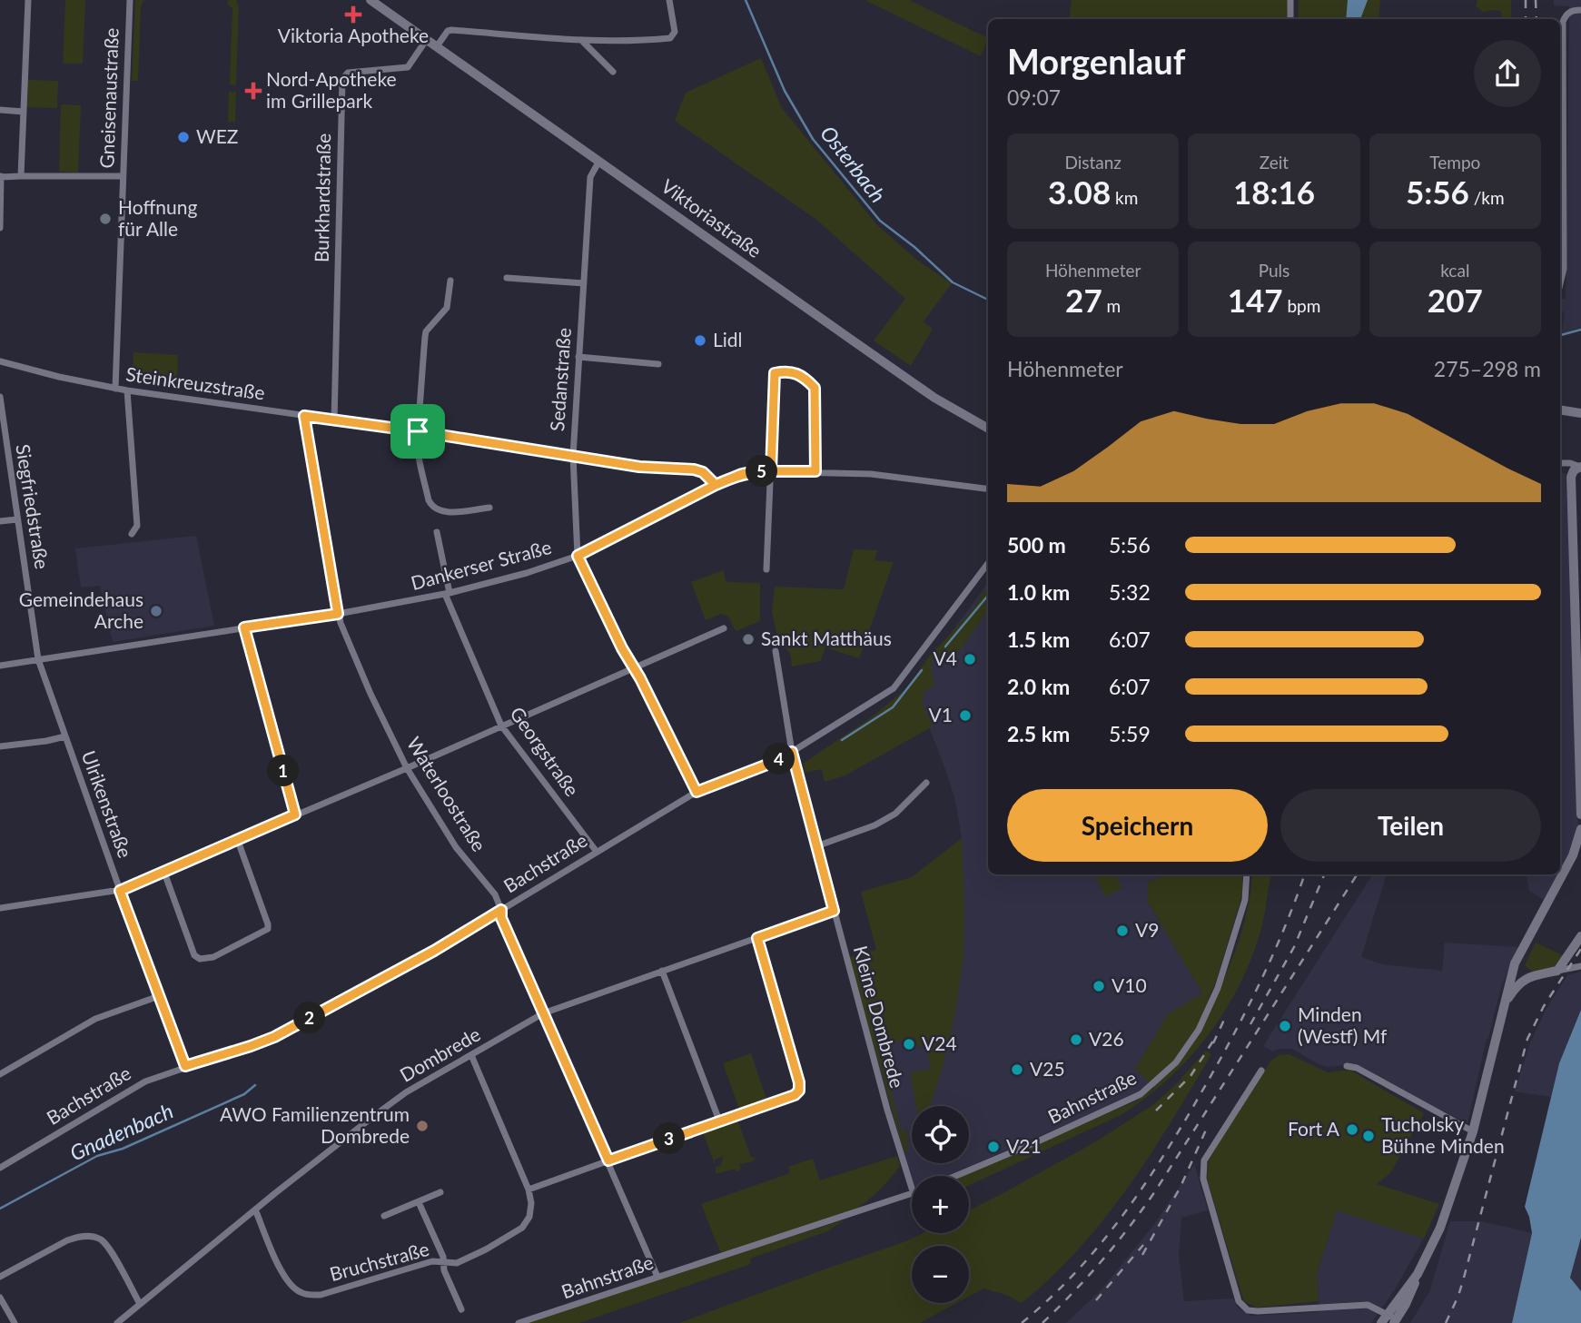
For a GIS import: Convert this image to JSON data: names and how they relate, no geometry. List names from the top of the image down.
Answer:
{
  "streets": {
    "main road": ["Viktoriastraße"],
    "street": [
      "Gneisenaustraße",
      "Burkhardstraße",
      "Sedanstraße",
      "Steinkreuzstraße",
      "Siegfriedstraße",
      "Dankerser Straße",
      "Georgstraße",
      "Waterloostraße",
      "Ulrikenstraße",
      "Bachstraße",
      "Kleine Dombrede",
      "Dombrede",
      "Bahnstraße",
      "Bruchstraße"
    ]
  },
  "crossings": [
    ["Gneisenaustraße", "Steinkreuzstraße"],
    ["Burkhardstraße", "Viktoriastraße"],
    ["Burkhardstraße", "Steinkreuzstraße"],
    ["Viktoriastraße", "Sedanstraße"],
    ["Sedanstraße", "Steinkreuzstraße"],
    ["Sedanstraße", "Dankerser Straße"],
    ["Sedanstraße", "Bachstraße"],
    ["Steinkreuzstraße", "Dankerser Straße"],
    ["Steinkreuzstraße", "Waterloostraße"],
    ["Siegfriedstraße", "Dankerser Straße"],
    ["Siegfriedstraße", "Ulrikenstraße"],
    ["Dankerser Straße", "Georgstraße"],
    ["Dankerser Straße", "Waterloostraße"],
    ["Dankerser Straße", "Ulrikenstraße"],
    ["Georgstraße", "Bachstraße"],
    ["Waterloostraße", "Bachstraße"],
    ["Waterloostraße", "Dombrede"],
    ["Waterloostraße", "Bahnstraße"],
    ["Ulrikenstraße", "Bachstraße"],
    ["Bachstraße", "Kleine Dombrede"],
    ["Kleine Dombrede", "Dombrede"],
    ["Dombrede", "Bruchstraße"]
  ],
  "water": ["Osterbach", "Gnadenbach"],
  "places": {
    "health": ["Viktoria Apotheke", "Nord-Apotheke im Grillepark"],
    "other": [
      "WEZ",
      "Hoffnung für Alle",
      "Lidl",
      "Gemeindehaus Arche",
      "Sankt Matthäus",
      "V4",
      "V1",
      "V9",
      "V10",
      "Minden (Westf) Mf",
      "V26",
      "V24",
      "V25",
      "AWO Familienzentrum Dombrede",
      "Fort A",
      "Tucholsky Bühne Minden",
      "V21"
    ]
  },
  "page": {
    "heading": ["Morgenlauf", "09:07"],
    "stats": [
      ["Distanz", "3.08 km"],
      ["Zeit", "18:16"],
      ["Tempo", "5:56 /km"],
      ["Höhenmeter", "27 m"],
      ["Puls", "147 bpm"],
      ["kcal", "207"]
    ],
    "chart": ["Höhenmeter", "275–298 m"],
    "pins": [
      "5",
      "4",
      "1",
      "2",
      "3"
    ],
    "list": [
      {
        "name": "500 m",
        "note": "5:56"
      },
      {
        "name": "1.0 km",
        "note": "5:32"
      },
      {
        "name": "1.5 km",
        "note": "6:07"
      },
      {
        "name": "2.0 km",
        "note": "6:07"
      },
      {
        "name": "2.5 km",
        "note": "5:59"
      }
    ],
    "buttons": ["Speichern", "Teilen"],
    "map_buttons": ["+", "−"]
  }
}
